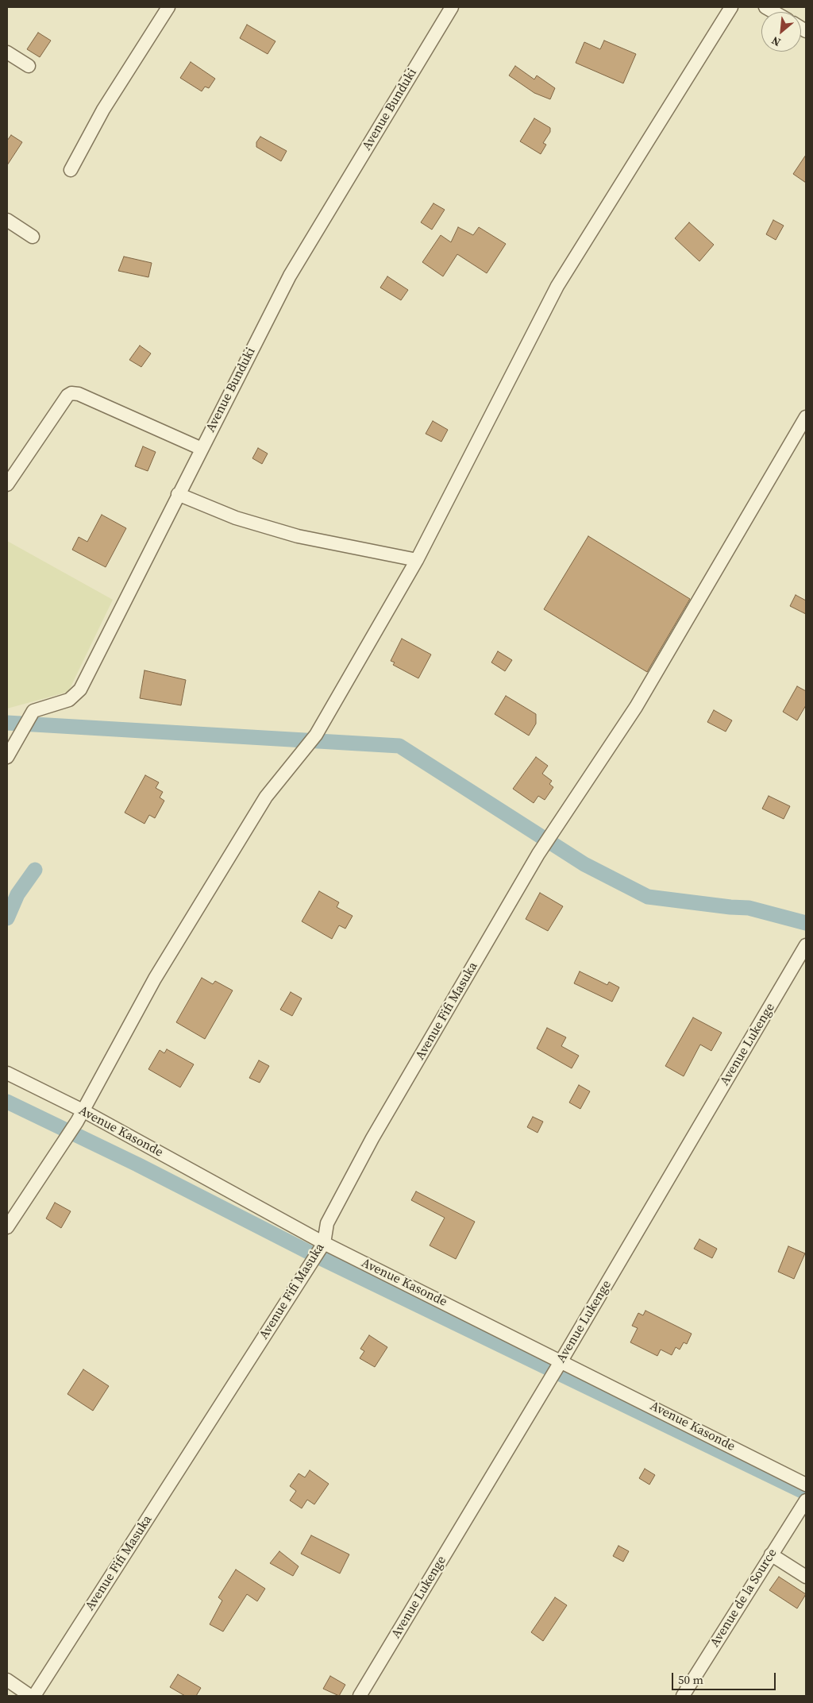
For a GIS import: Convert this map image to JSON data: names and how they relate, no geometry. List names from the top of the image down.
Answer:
{
  "streets": {
    "street": [
      "Avenue Bunduki",
      "Avenue Fifi Masuka",
      "Avenue Lukenge",
      "Avenue Kasonde",
      "Avenue de la Source"
    ]
  },
  "crossings": [
    ["Avenue Fifi Masuka", "Avenue Kasonde"],
    ["Avenue Lukenge", "Avenue Kasonde"]
  ],
  "scale_bar": "50 m",
  "north": "bottom left"
}
